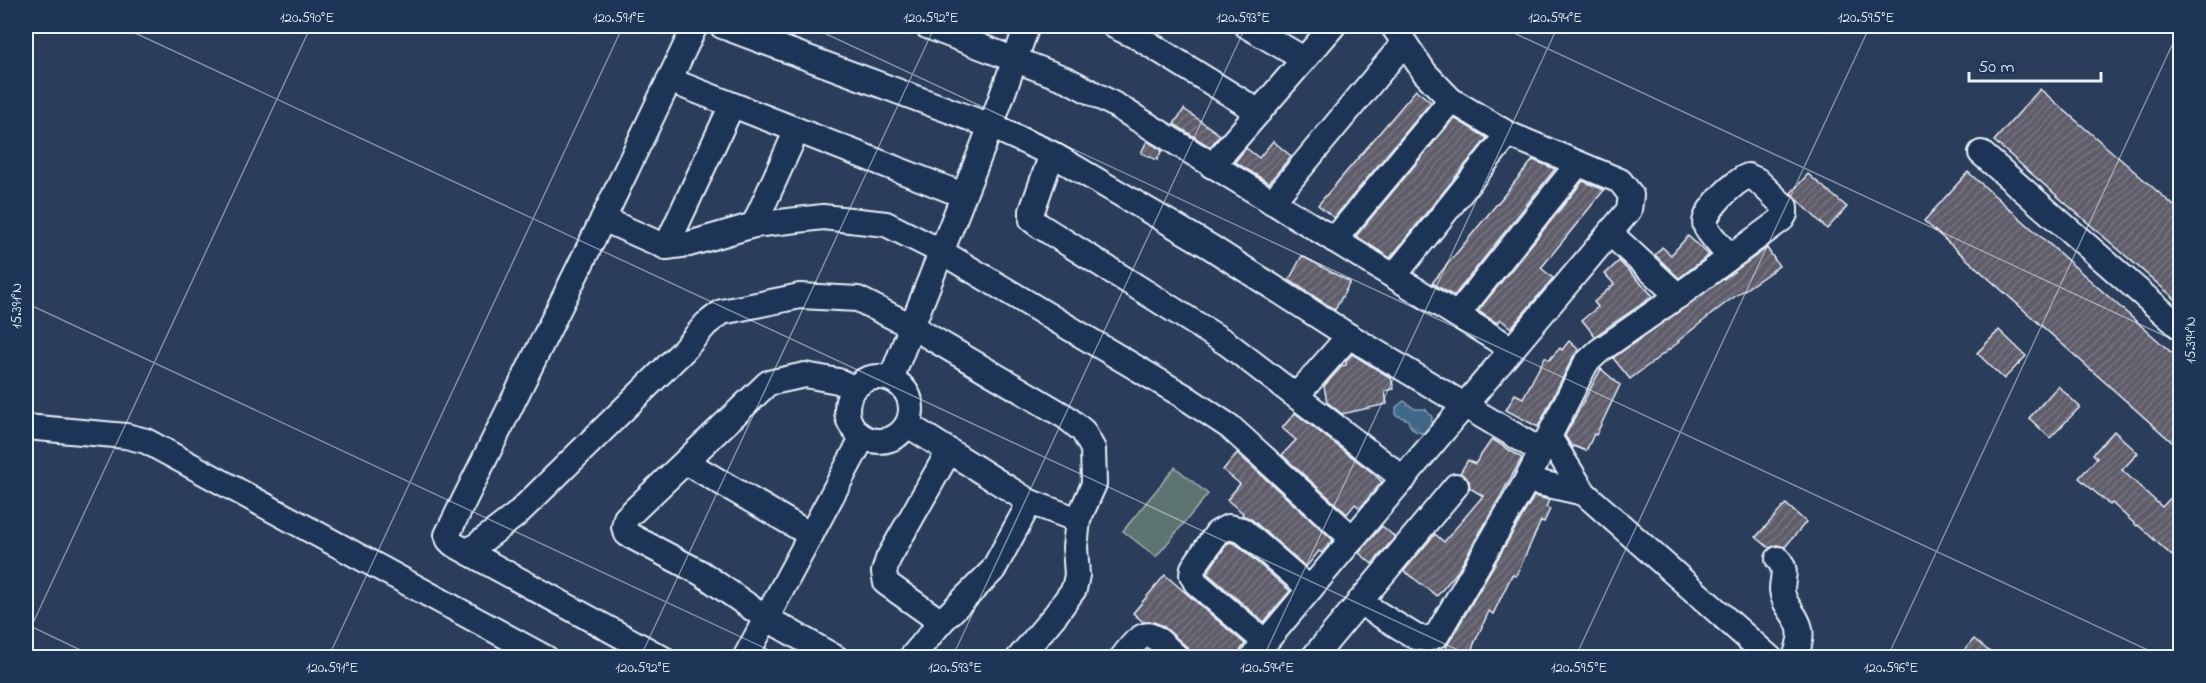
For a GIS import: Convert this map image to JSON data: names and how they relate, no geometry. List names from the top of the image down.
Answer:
{
  "scale_bar": "50 m",
  "coordinates": [
    "120.590°E",
    "120.591°E",
    "120.592°E",
    "120.593°E",
    "120.594°E",
    "120.595°E",
    "15.391°N",
    "15.394°N",
    "120.596°E"
  ]
}
